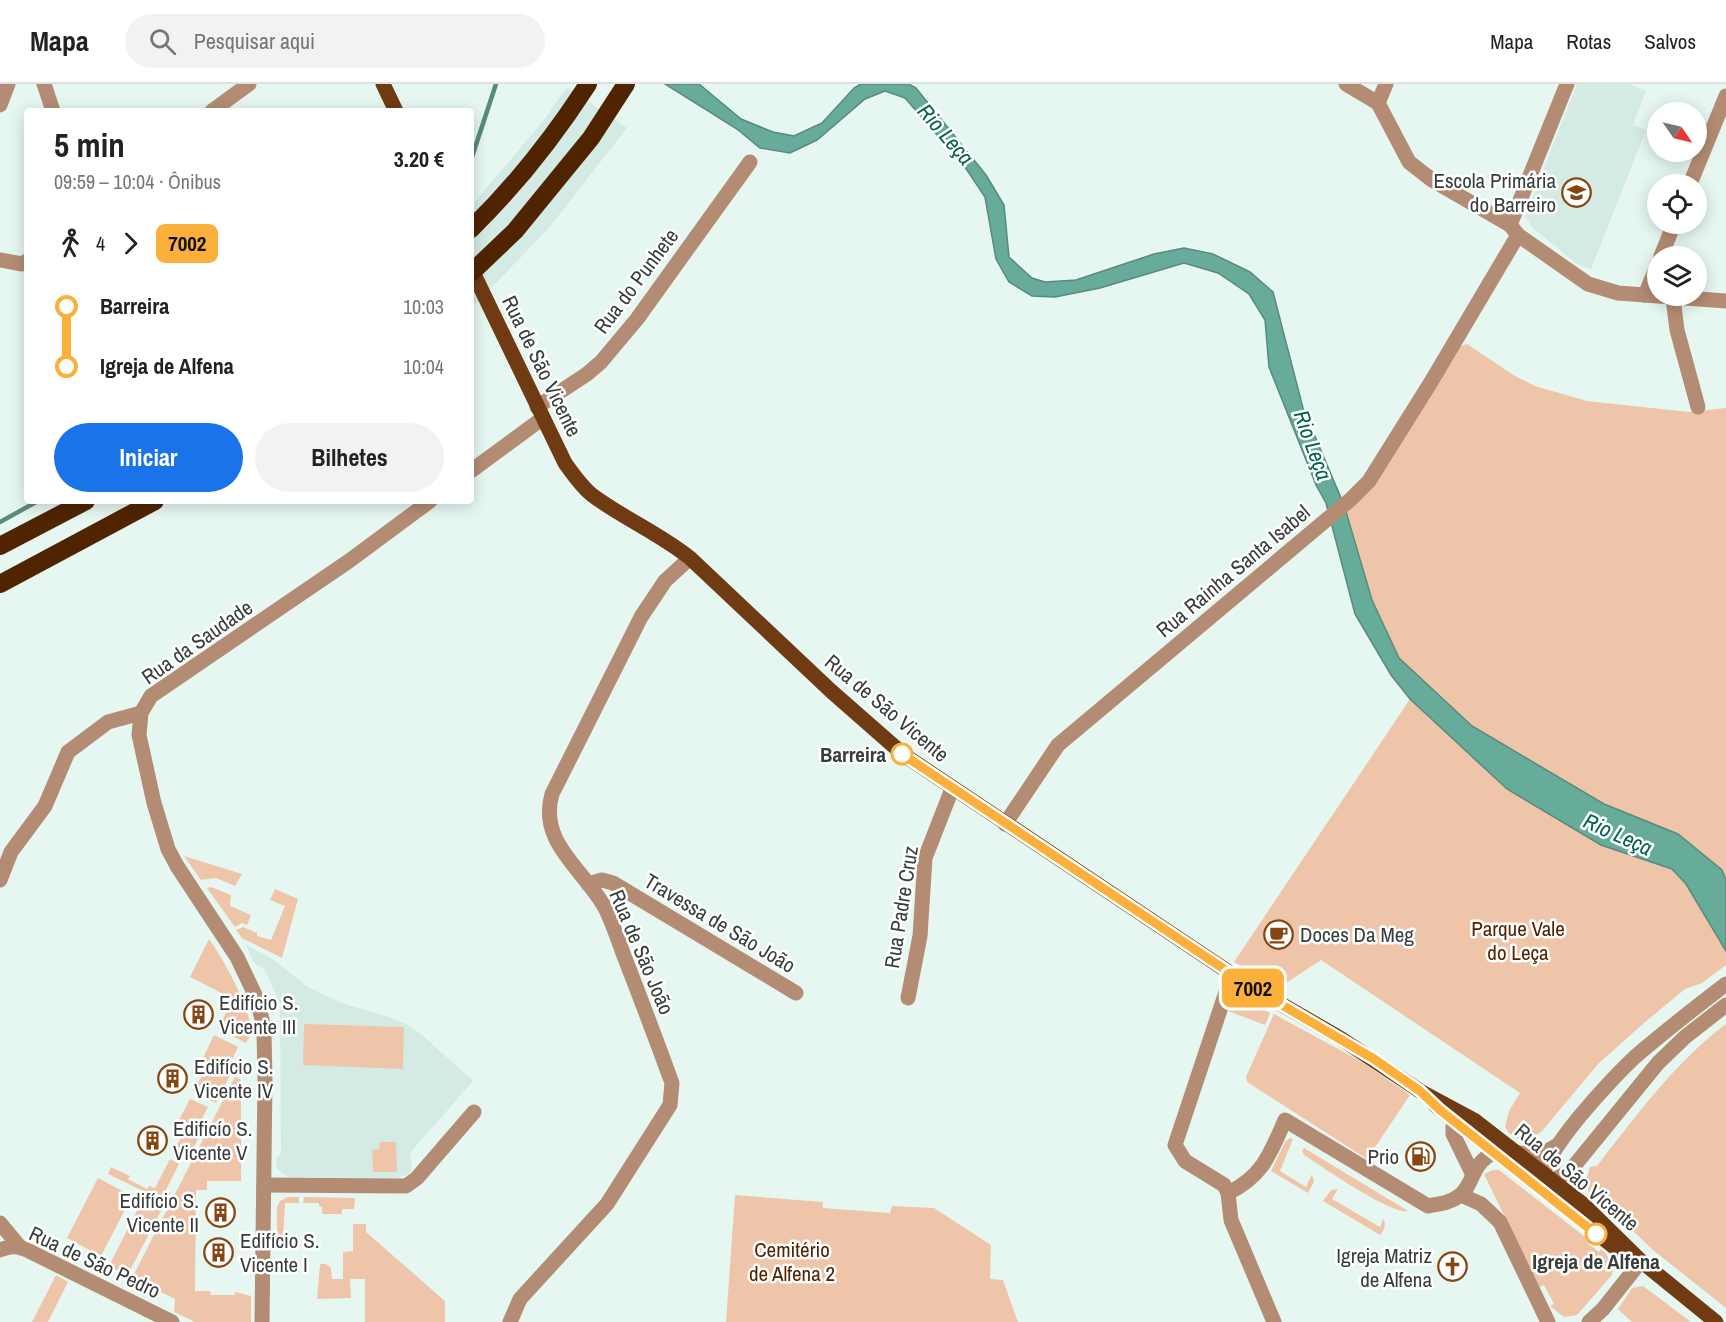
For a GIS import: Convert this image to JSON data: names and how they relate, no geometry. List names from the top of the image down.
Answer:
{
  "streets": {
    "main road": ["Rua de São Vicente"],
    "street": [
      "Rua do Punhete",
      "Rua Rainha Santa Isabel",
      "Rua da Saudade",
      "Rua Padre Cruz",
      "Travessa de São João",
      "Rua de São João",
      "Rua de São Pedro"
    ]
  },
  "crossings": [
    ["Rua do Punhete", "Rua de São Vicente"],
    ["Rua de São Vicente", "Rua Rainha Santa Isabel"],
    ["Rua de São Vicente", "Rua Padre Cruz"],
    ["Rua de São Vicente", "Rua de São João"],
    ["Travessa de São João", "Rua de São João"]
  ],
  "water": ["Rio Leça"],
  "parks": ["Parque Vale do Leça", "Cemitério de Alfena 2"],
  "places": {
    "school or university": ["Escola Primária do Barreiro"],
    "other": ["Barreira", "Igreja de Alfena"],
    "cafe": ["Doces Da Meg"],
    "building": [
      "Edifício S. Vicente III",
      "Edifício S. Vicente IV",
      "Edificío S. Vicente V",
      "Edifício S. Vicente II",
      "Edifício S. Vicente I"
    ],
    "fuel station": ["Prio"],
    "church": ["Igreja Matriz de Alfena"]
  },
  "lines": ["bus line 7002"],
  "north": "bottom right",
  "page": {
    "header": "Mapa",
    "search": "Pesquisar aqui",
    "nav": ["Mapa", "Rotas", "Salvos"],
    "on_map": "7002",
    "heading": ["5 min", "09:59 – 10:04 · Ônibus", "3.20 €"],
    "legs": ["4", "7002"],
    "list": [
      {
        "name": "Barreira",
        "value": "10:03"
      },
      {
        "name": "Igreja de Alfena",
        "value": "10:04"
      }
    ],
    "buttons": ["Iniciar", "Bilhetes"]
  }
}
